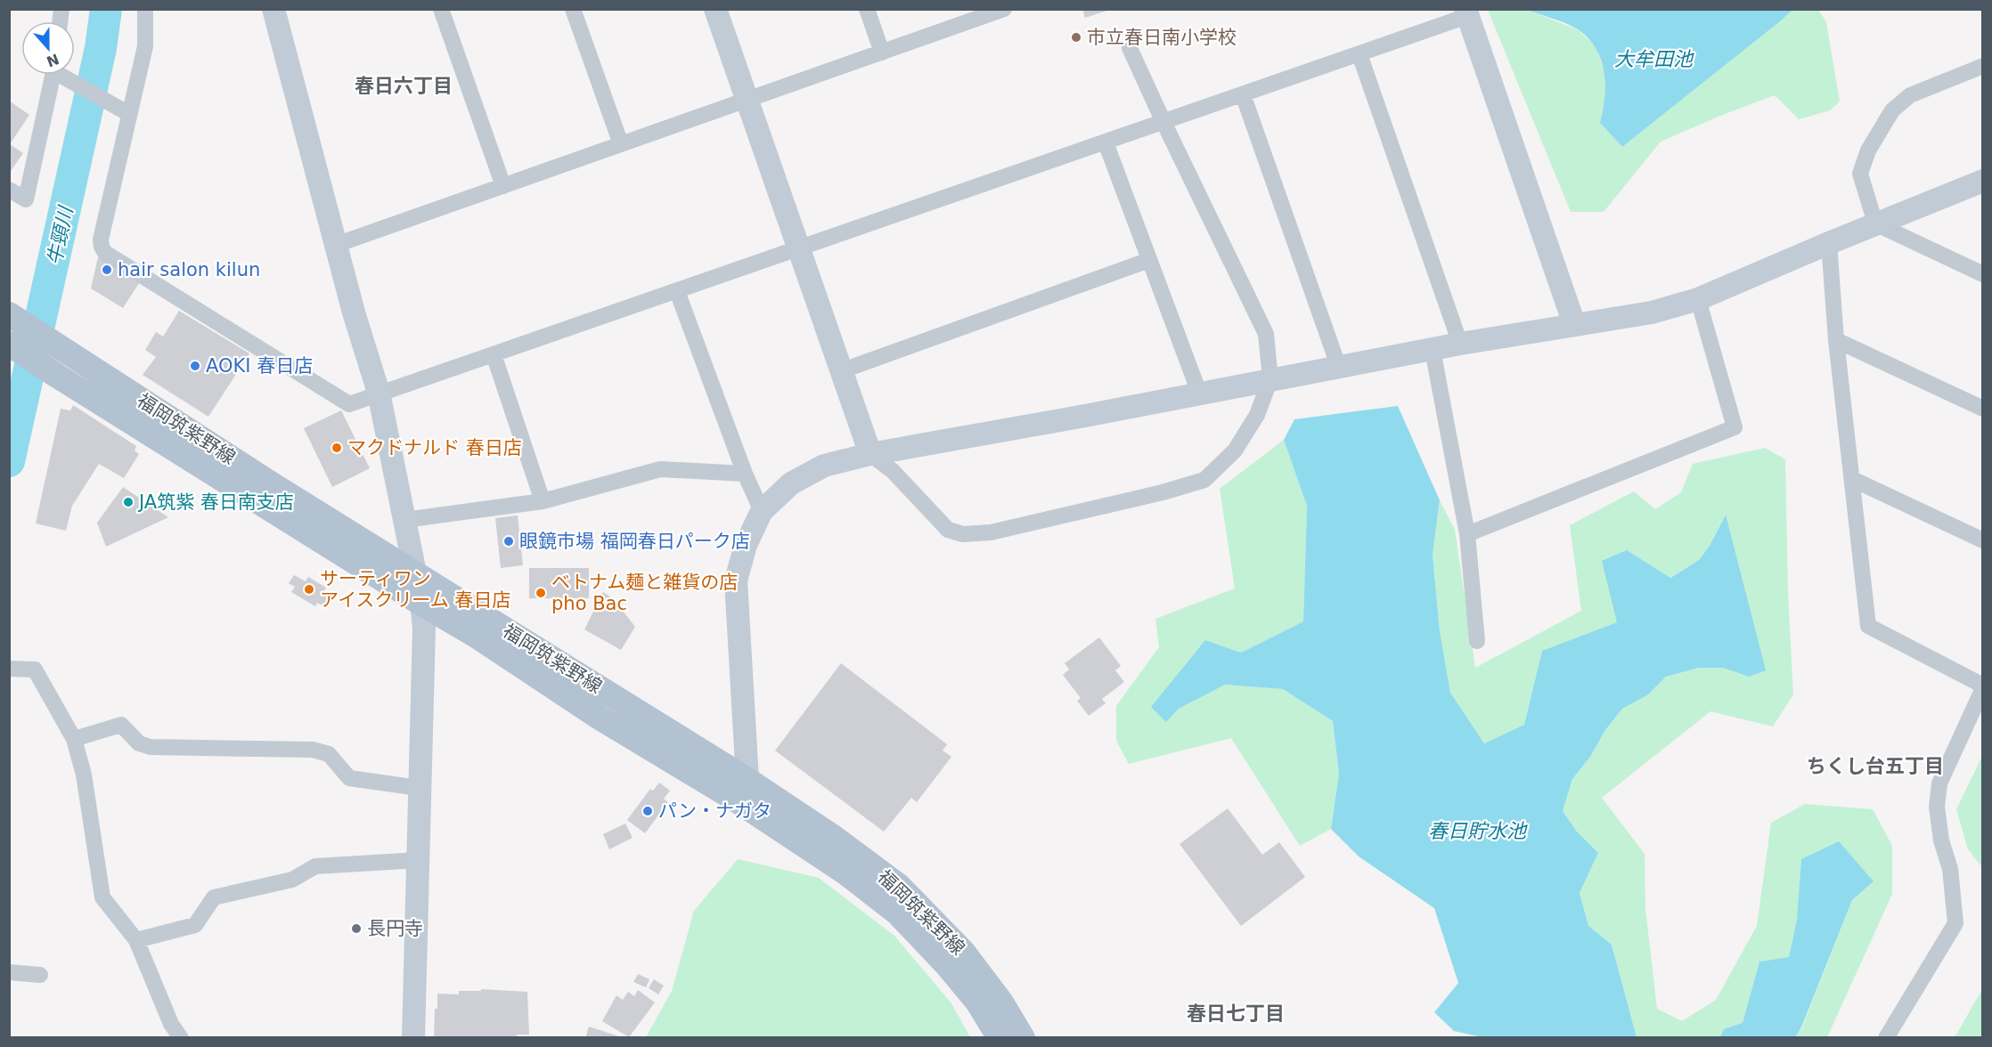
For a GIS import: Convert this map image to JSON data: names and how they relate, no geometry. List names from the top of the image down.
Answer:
{
  "streets": {
    "main road": ["福岡筑紫野線"]
  },
  "districts": ["春日六丁目", "ちくし台五丁目", "春日七丁目"],
  "water": ["大牟田池", "牛頸川", "春日貯水池"],
  "places": [
    "市立春日南小学校",
    "hair salon kilun",
    "AOKI 春日店",
    "マクドナルド 春日店",
    "JA筑紫 春日南支店",
    "眼鏡市場 福岡春日パーク店",
    "サーティワン アイスクリーム 春日店",
    "ベトナム麺と雑貨の店 pho Bac",
    "パン・ナガタ",
    "長円寺"
  ],
  "north": "bottom"
}
